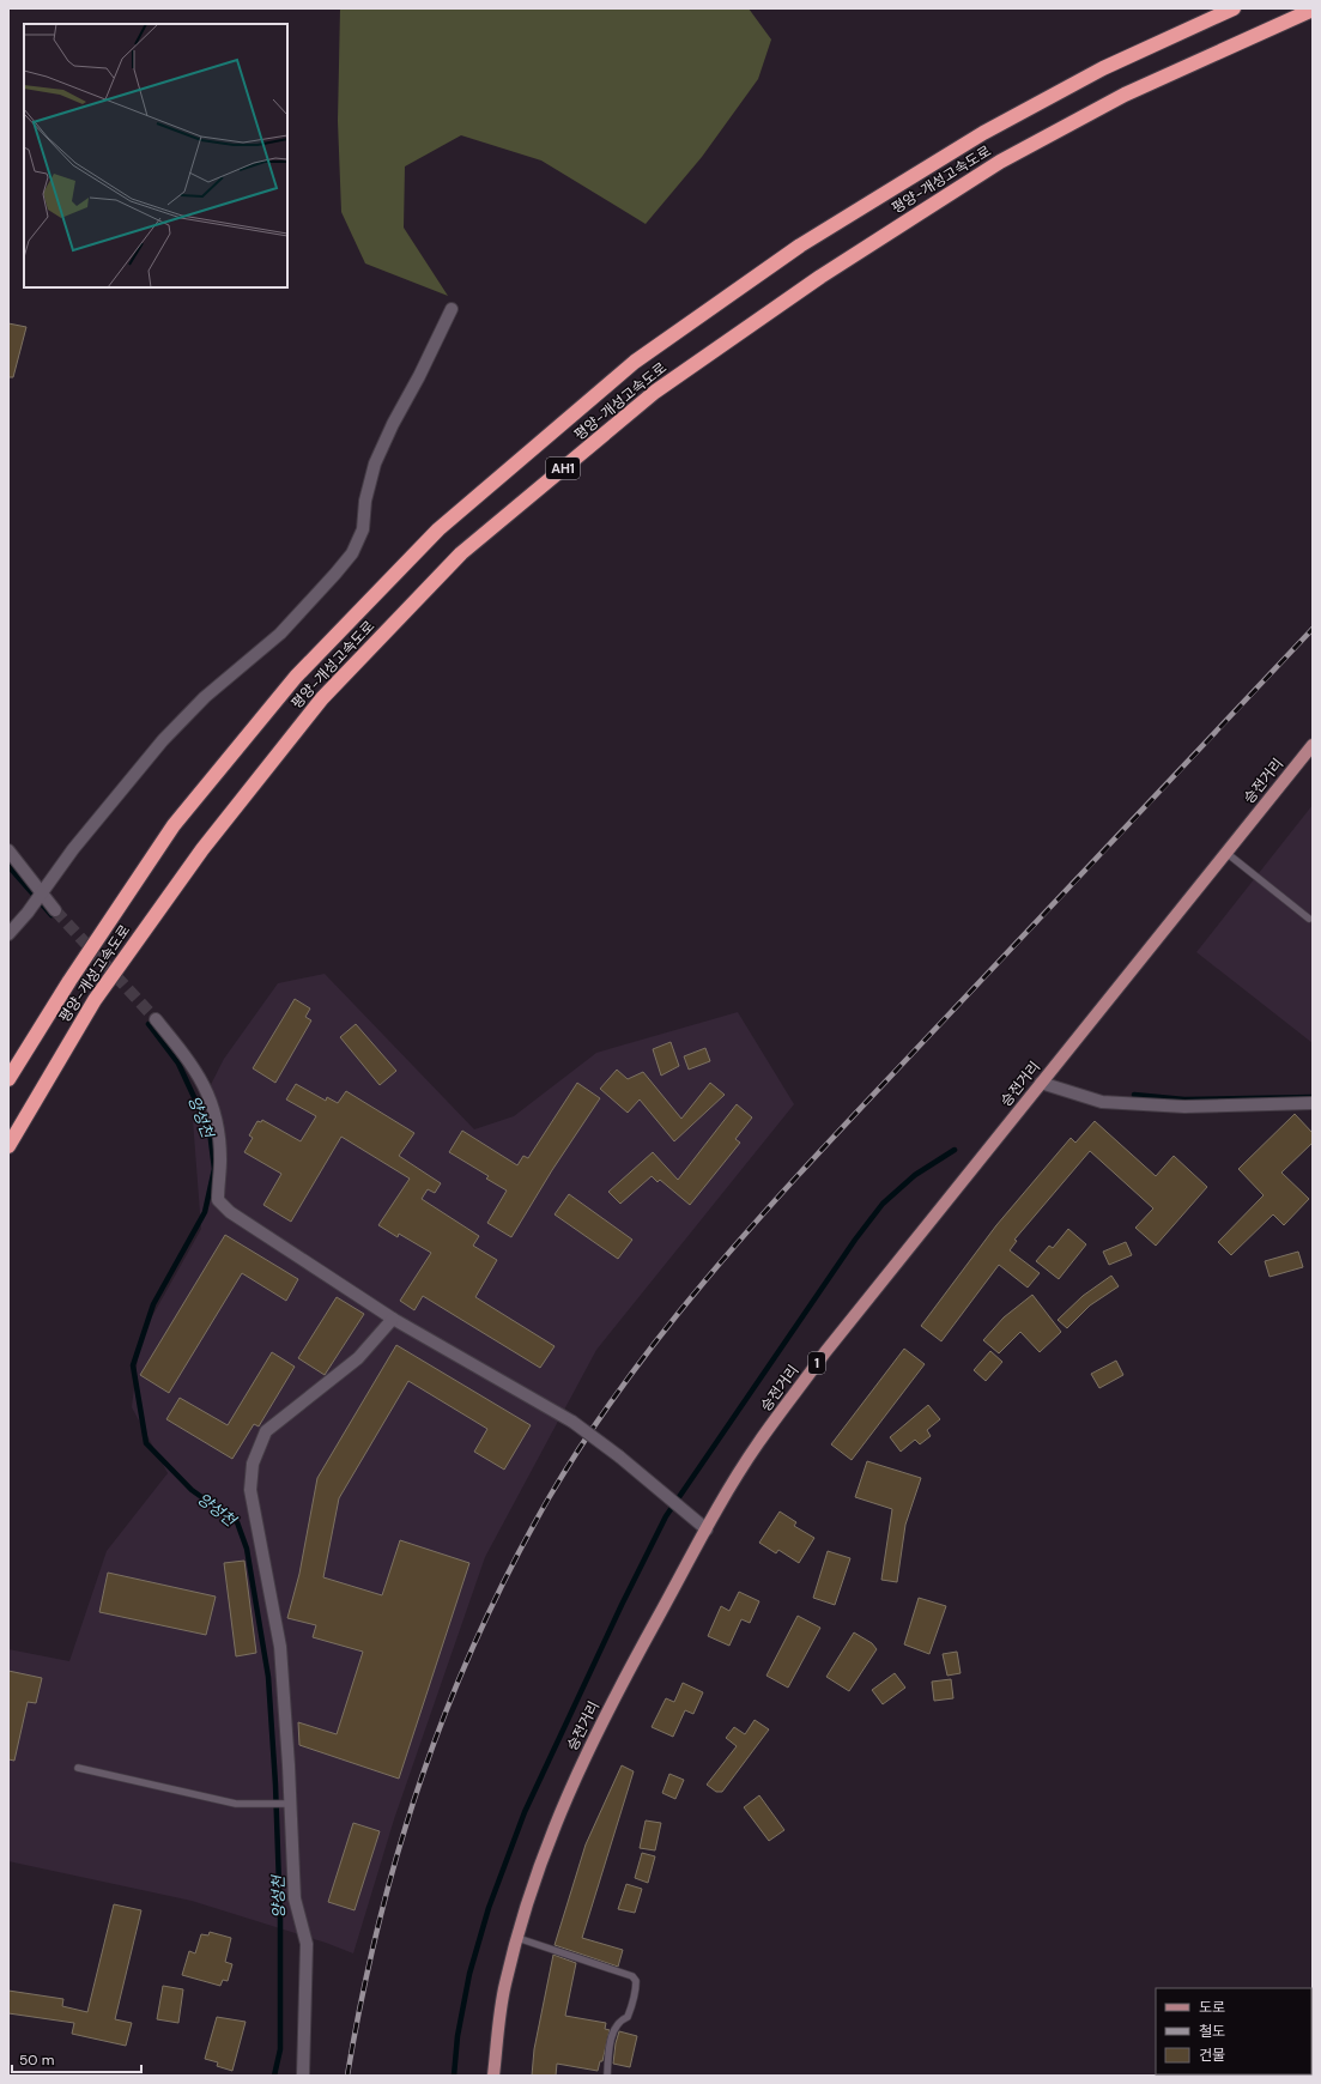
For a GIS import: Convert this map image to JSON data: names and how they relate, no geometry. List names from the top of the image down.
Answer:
{
  "streets": {
    "highway": ["평양-개성고속도로", "AH1"],
    "main road": ["승전거리", "1"]
  },
  "water": ["양성천"],
  "legend": ["도로", "철도", "건물"],
  "scale_bar": "50 m"
}
